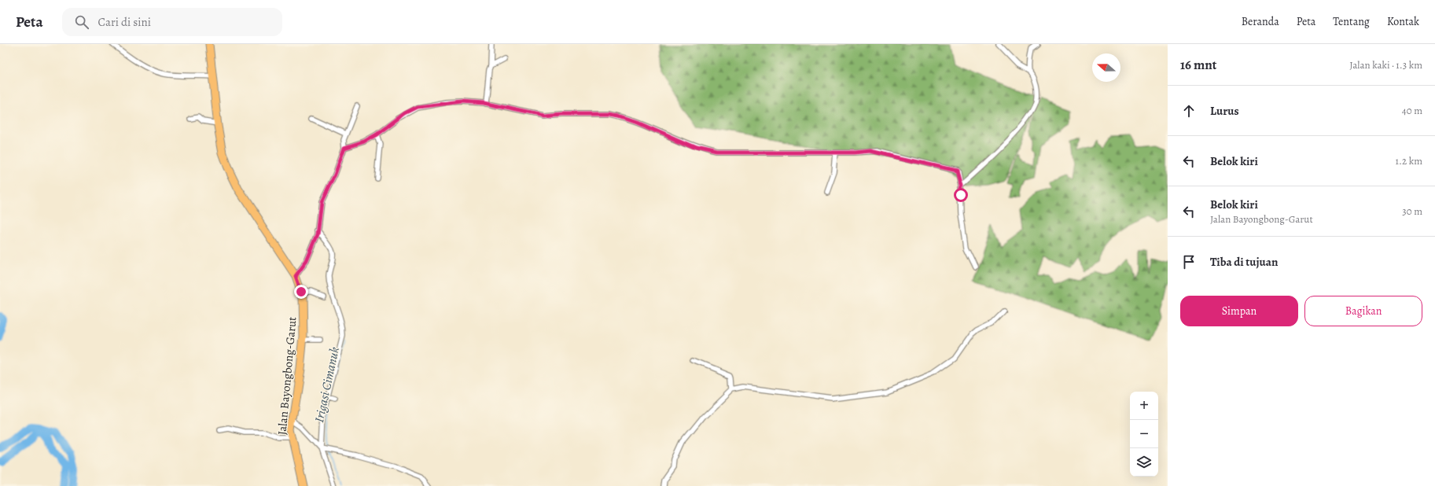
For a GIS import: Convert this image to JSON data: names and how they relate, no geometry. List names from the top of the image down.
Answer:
{
  "streets": {
    "main road": ["Jalan Bayongbong-Garut"]
  },
  "water": ["Irigasi Cimanuk"],
  "north": "left",
  "page": {
    "header": "Peta",
    "search": "Cari di sini",
    "nav": [
      "Beranda",
      "Peta",
      "Tentang",
      "Kontak"
    ],
    "heading": ["16 mnt", "Jalan kaki · 1.3 km"],
    "list": [
      ["Lurus", "40 m"],
      ["Belok kiri", "1.2 km"],
      ["Belok kiri", "Jalan Bayongbong-Garut", "30 m"],
      "Tiba di tujuan"
    ],
    "buttons": ["Simpan", "Bagikan"],
    "map_buttons": ["+", "−"]
  }
}
